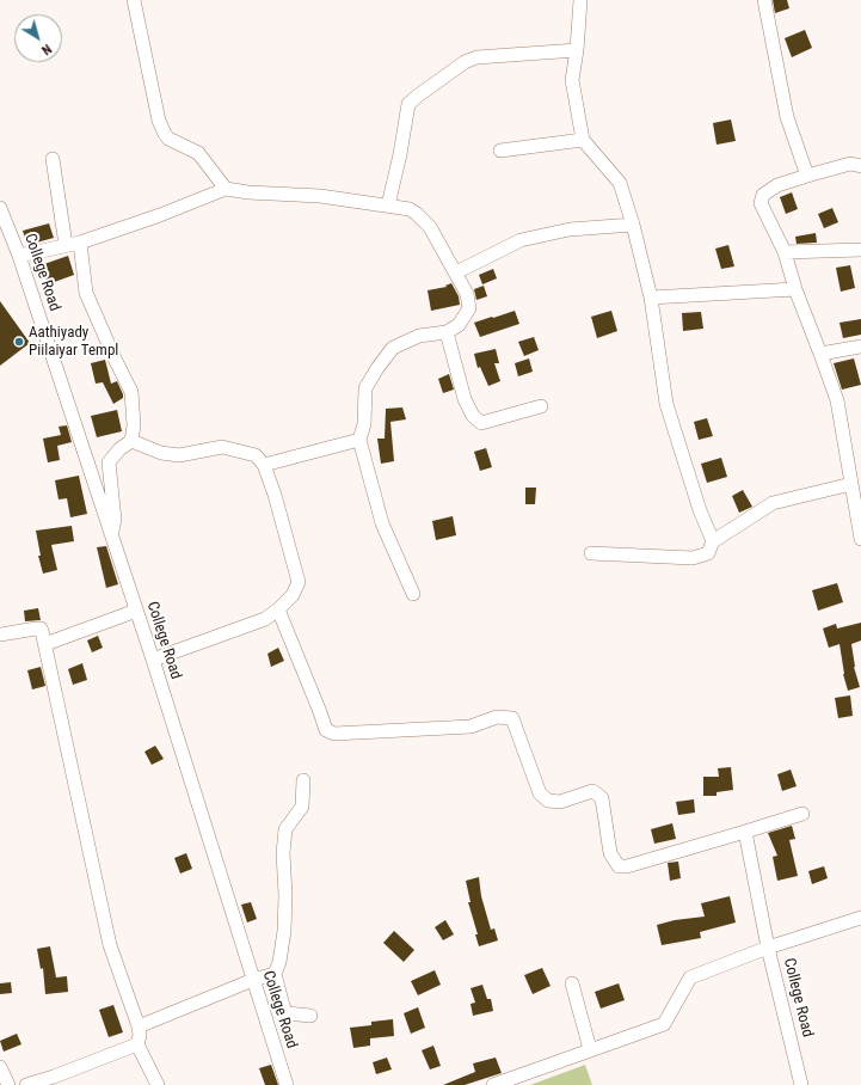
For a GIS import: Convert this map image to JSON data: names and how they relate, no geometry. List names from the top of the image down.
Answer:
{
  "streets": {
    "street": ["College Road"]
  },
  "places": ["Aathiyady Piilaiyar Templ"],
  "north": "bottom right"
}
